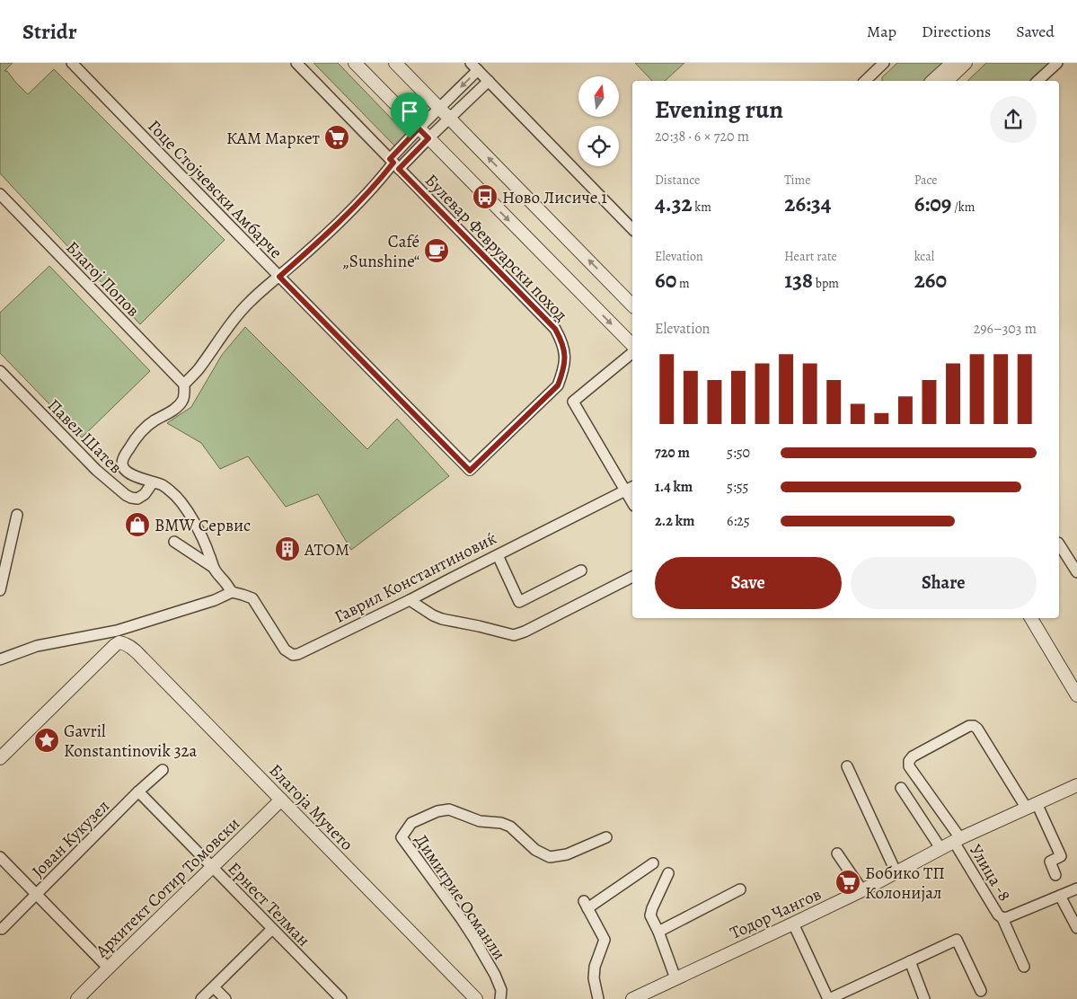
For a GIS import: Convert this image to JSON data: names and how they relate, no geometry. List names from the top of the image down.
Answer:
{
  "streets": {
    "street": [
      "Гоце Стојчевски Амбарче",
      "Булевар Февруарски поход",
      "Благој Попов",
      "Павел Шатев",
      "Гаврил Константиновиќ",
      "Благоја Мучето",
      "Јован Кукузел",
      "Улица -8",
      "Архитект Сотир Томовски",
      "Димитрие Османли",
      "Ернест Телман",
      "Тодор Чангов"
    ]
  },
  "crossings": [
    ["Гоце Стојчевски Амбарче", "Булевар Февруарски поход"],
    ["Благоја Мучето", "Архитект Сотир Томовски"],
    ["Јован Кукузел", "Ернест Телман"],
    ["Улица -8", "Тодор Чангов"],
    ["Архитект Сотир Томовски", "Ернест Телман"]
  ],
  "places": {
    "supermarket": ["КАМ Маркет", "Бобико ТП Колонијал"],
    "bus stop": ["Ново Лисиче 1"],
    "cafe": ["Café „Sunshine“"],
    "shop": ["BMW Сервис"],
    "building": ["АТОМ"],
    "place": ["Gavril Konstantinovik 32a"]
  },
  "north": "top",
  "page": {
    "header": "Stridr",
    "nav": ["Map", "Directions", "Saved"],
    "heading": ["Evening run", "20:38 · 6 × 720 m"],
    "stats": [
      ["Distance", "4.32 km"],
      ["Time", "26:34"],
      ["Pace", "6:09 /km"],
      ["Elevation", "60 m"],
      ["Heart rate", "138 bpm"],
      ["kcal", "260"]
    ],
    "chart": ["Elevation", "296–303 m"],
    "list": [
      {
        "name": "720 m",
        "note": "5:50"
      },
      {
        "name": "1.4 km",
        "note": "5:55"
      },
      {
        "name": "2.2 km",
        "note": "6:25"
      }
    ],
    "buttons": ["Save", "Share"]
  }
}
